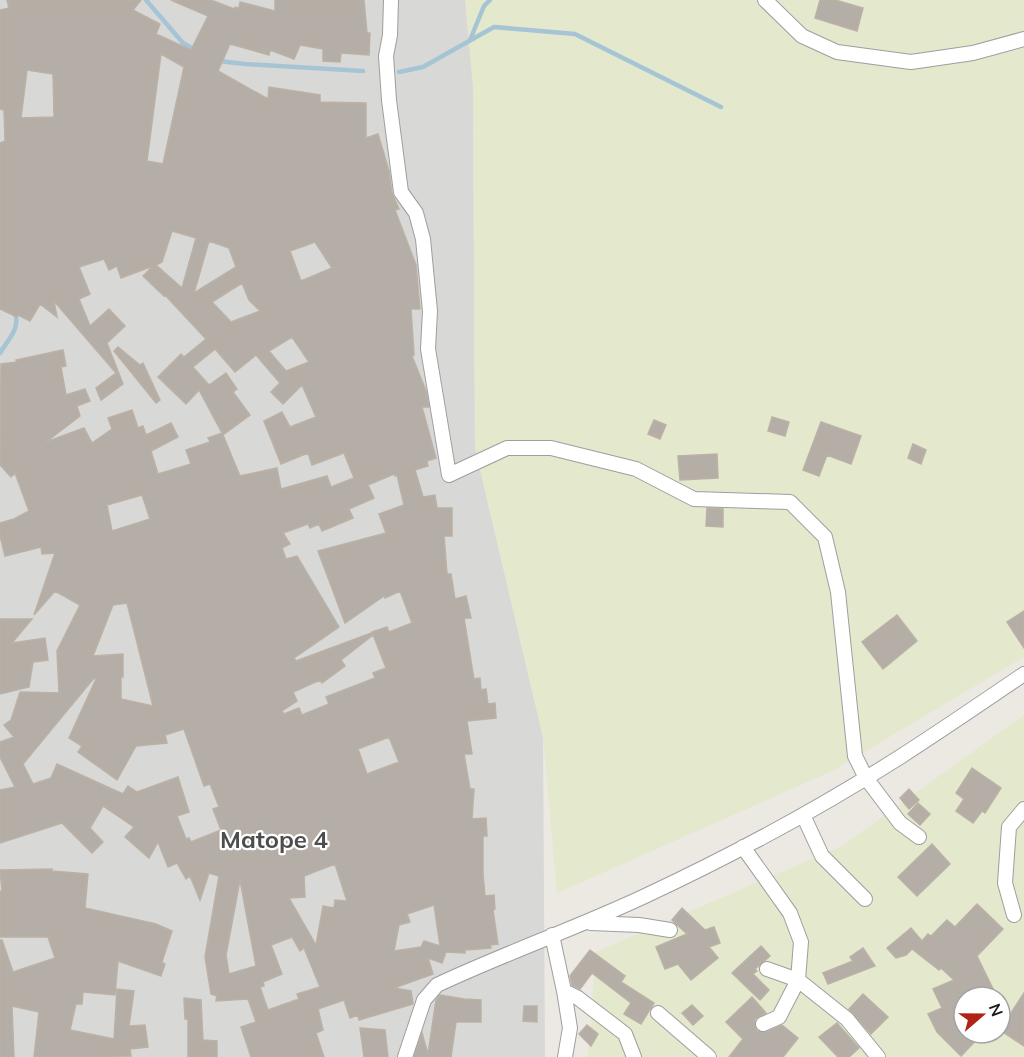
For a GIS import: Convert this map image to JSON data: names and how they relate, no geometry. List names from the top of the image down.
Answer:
{
  "districts": ["Matope 4"],
  "north": "right"
}
